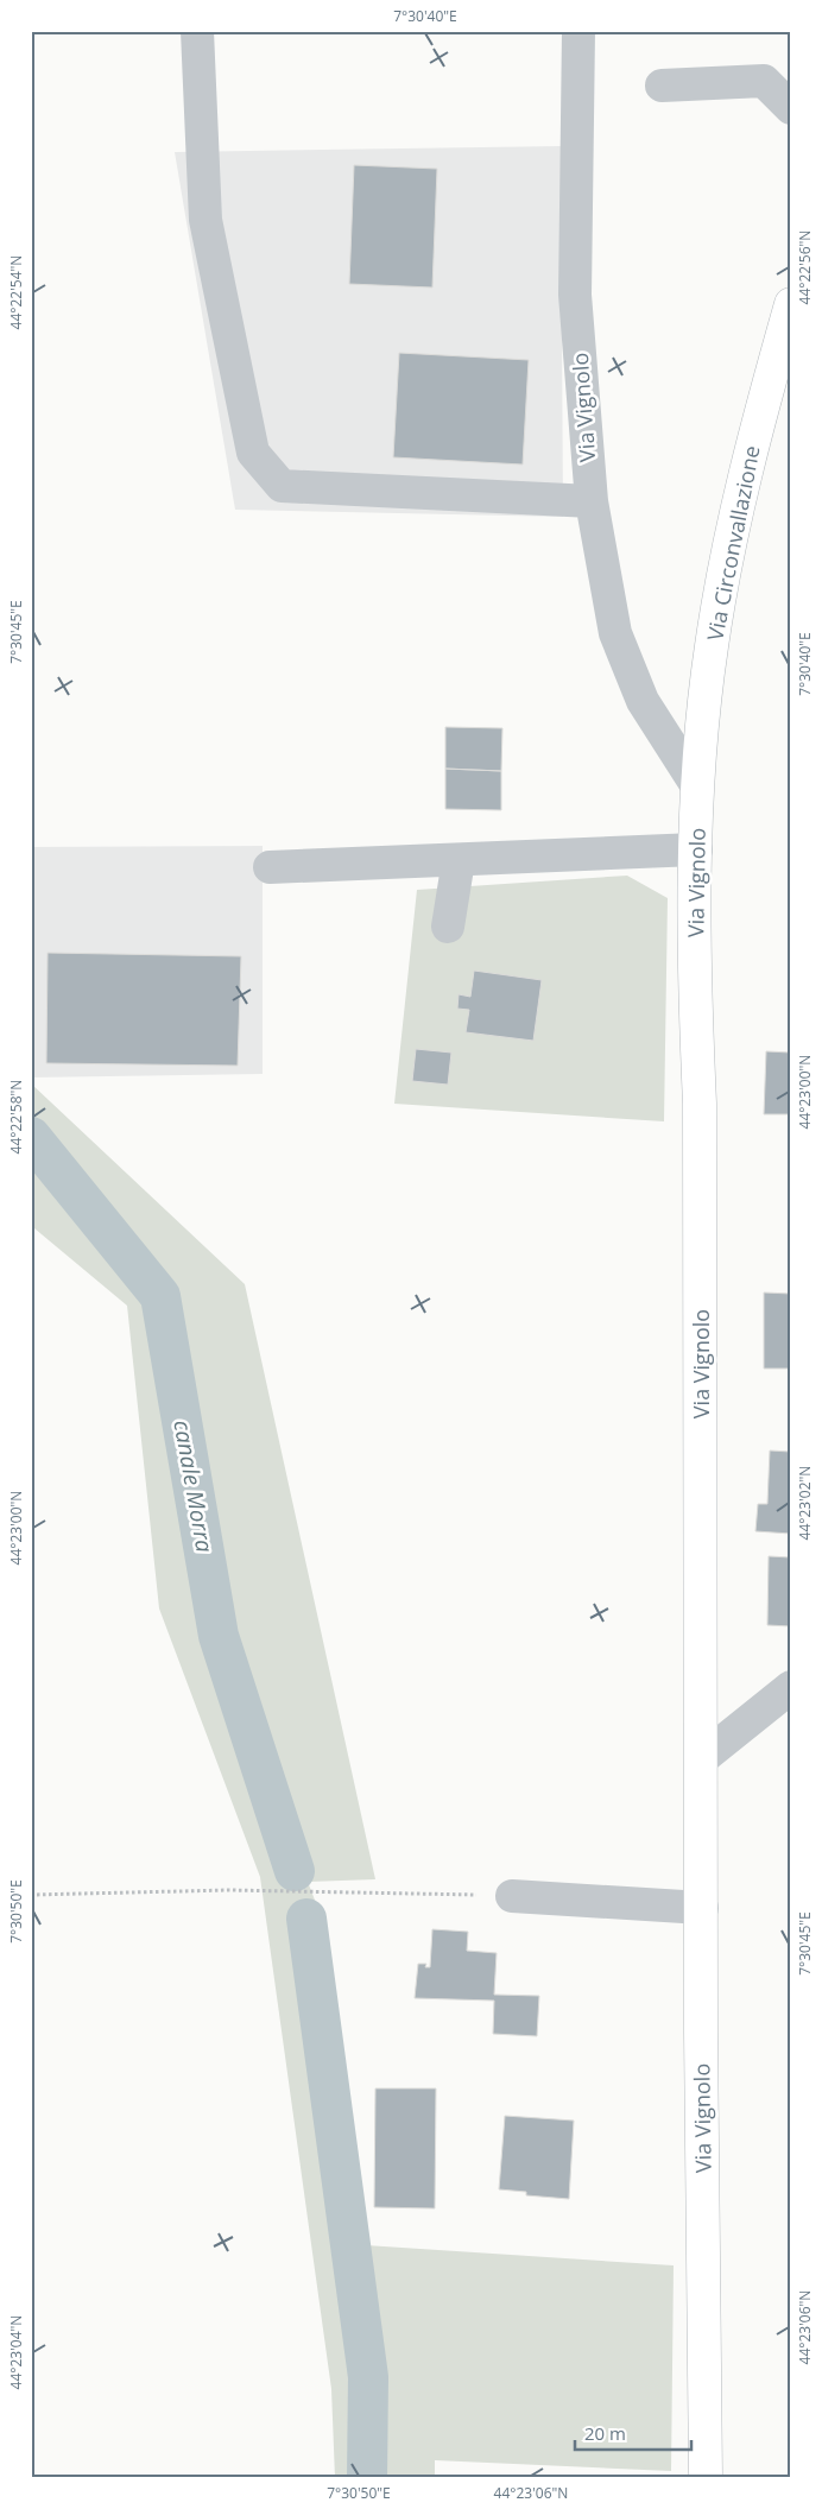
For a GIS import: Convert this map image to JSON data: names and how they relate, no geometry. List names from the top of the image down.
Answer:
{
  "streets": {
    "main road": ["Via Vignolo", "Via Circonvallazione"]
  },
  "crossings": [
    ["Via Vignolo", "Via Circonvallazione"]
  ],
  "water": ["canale Morra"],
  "scale_bar": "20 m",
  "coordinates": [
    "7°30'40\"E",
    "44°22'56\"N",
    "44°22'54\"N",
    "7°30'45\"E",
    "44°23'00\"N",
    "44°22'58\"N",
    "44°23'02\"N",
    "7°30'50\"E",
    "44°23'06\"N",
    "44°23'04\"N"
  ]
}
